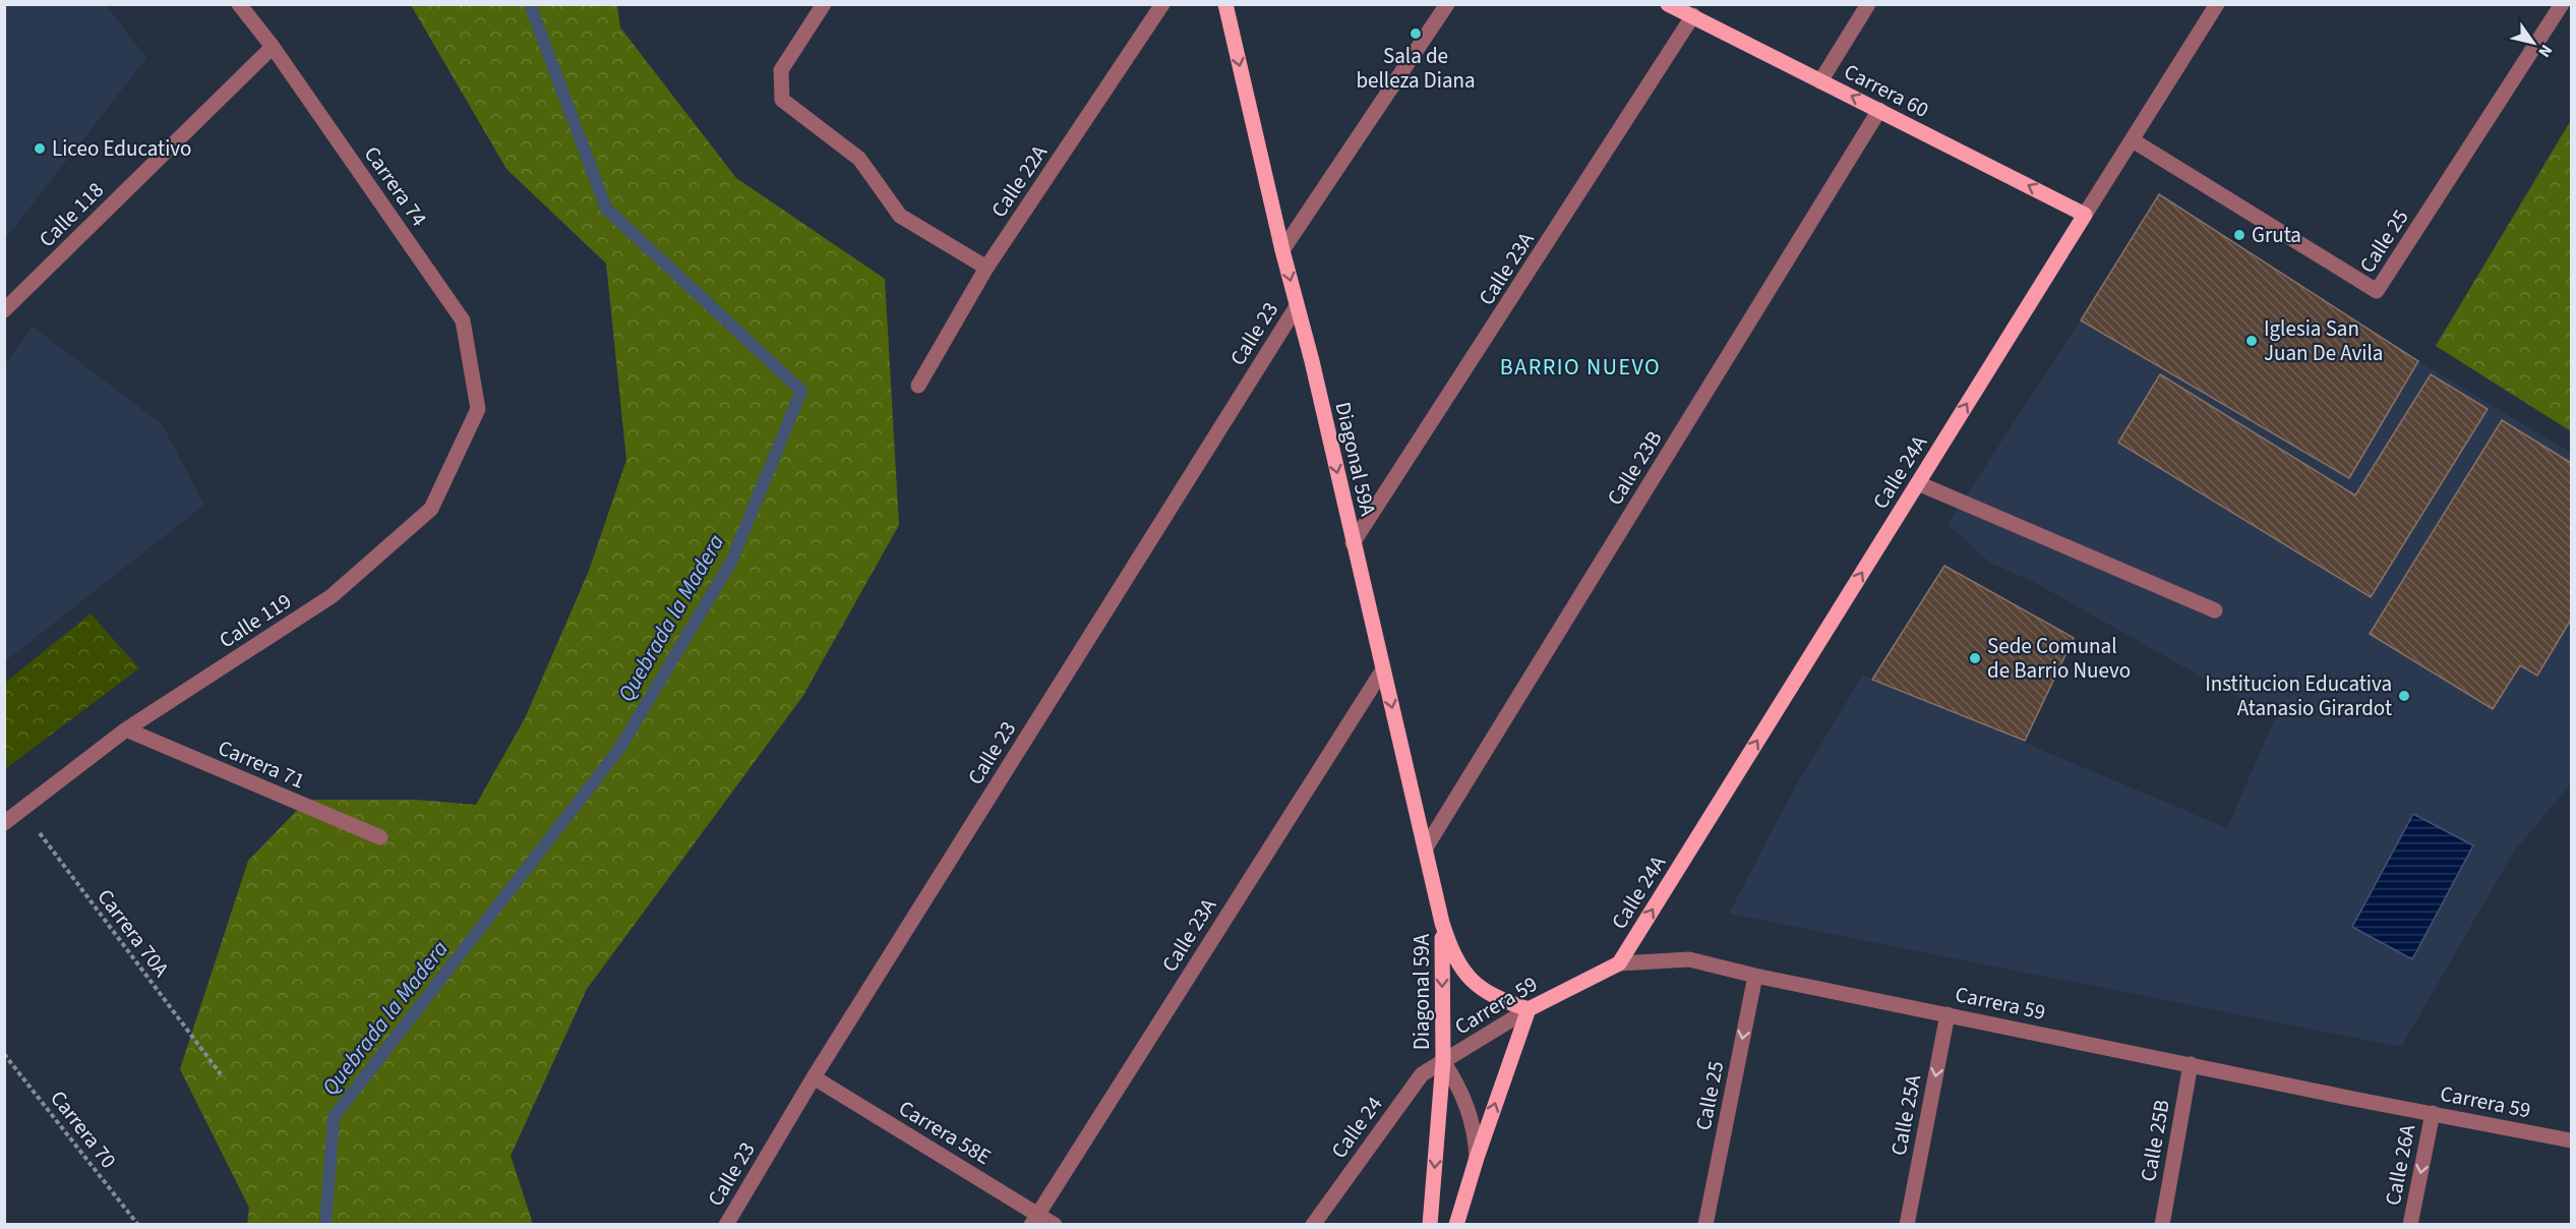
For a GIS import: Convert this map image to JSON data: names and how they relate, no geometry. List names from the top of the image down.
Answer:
{
  "streets": {
    "main road": [
      "Carrera 60",
      "Diagonal 59A",
      "Calle 24A",
      "Carrera 59"
    ],
    "street": [
      "Calle 22A",
      "Carrera 74",
      "Calle 118",
      "Calle 25",
      "Calle 23A",
      "Calle 23",
      "Calle 23B",
      "Calle 119",
      "Carrera 71",
      "Calle 25A",
      "Calle 24",
      "Carrera 58E",
      "Calle 25B",
      "Calle 26A"
    ],
    "path": ["Carrera 70A", "Carrera 70"]
  },
  "crossings": [
    ["Carrera 60", "Calle 23A"],
    ["Carrera 60", "Calle 23B"],
    ["Carrera 60", "Calle 24A"],
    ["Carrera 74", "Calle 118"],
    ["Carrera 74", "Calle 119"],
    ["Calle 25", "Calle 24A"],
    ["Calle 25", "Carrera 59"],
    ["Calle 23A", "Diagonal 59A"],
    ["Calle 23A", "Carrera 58E"],
    ["Calle 23", "Diagonal 59A"],
    ["Calle 23", "Carrera 58E"],
    ["Diagonal 59A", "Calle 23B"],
    ["Diagonal 59A", "Carrera 59"],
    ["Diagonal 59A", "Calle 24"],
    ["Calle 24A", "Carrera 59"],
    ["Calle 119", "Carrera 71"],
    ["Calle 119", "Carrera 70A"],
    ["Carrera 59", "Calle 25A"],
    ["Carrera 59", "Calle 24"],
    ["Carrera 59", "Calle 25B"],
    ["Carrera 59", "Calle 26A"]
  ],
  "one_way": [
    "Carrera 60",
    "Diagonal 59A",
    "Calle 24A",
    "Calle 25A",
    "Calle 26A"
  ],
  "districts": ["BARRIO NUEVO"],
  "water": ["Quebrada la Madera"],
  "places": [
    "Sala de belleza Diana",
    "Liceo Educativo",
    "Gruta",
    "Iglesia San Juan De Avila",
    "Sede Comunal de Barrio Nuevo",
    "Institucion Educativa Atanasio Girardot"
  ],
  "north": "bottom right"
}
